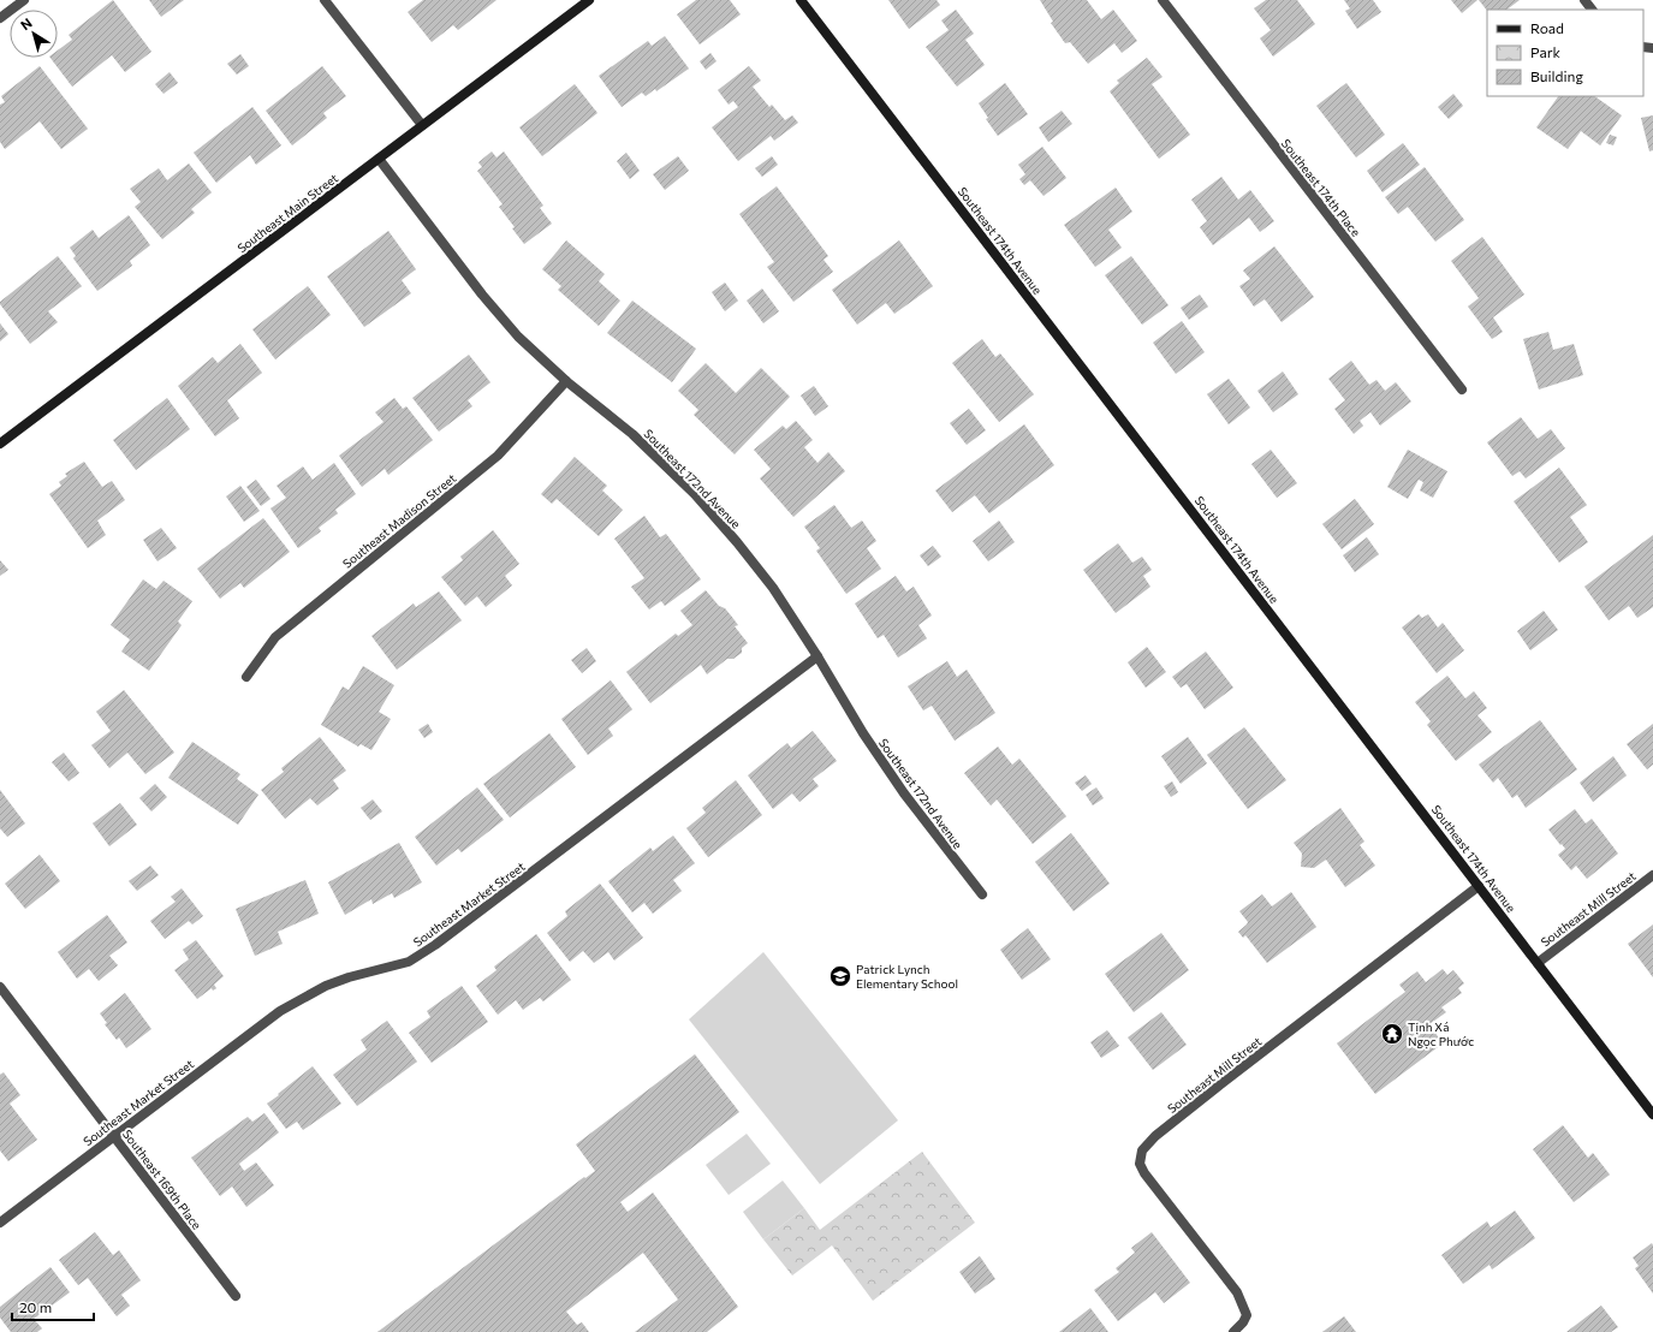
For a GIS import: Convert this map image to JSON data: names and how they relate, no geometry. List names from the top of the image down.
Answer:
{
  "streets": {
    "street": [
      "Southeast 174th Place",
      "Southeast Main Street",
      "Southeast 174th Avenue",
      "Southeast 172nd Avenue",
      "Southeast Madison Street",
      "Southeast Market Street",
      "Southeast Mill Street",
      "Southeast 169th Place"
    ]
  },
  "crossings": [
    ["Southeast Main Street", "Southeast 172nd Avenue"],
    ["Southeast 174th Avenue", "Southeast Mill Street"],
    ["Southeast 172nd Avenue", "Southeast Madison Street"],
    ["Southeast 172nd Avenue", "Southeast Market Street"],
    ["Southeast Market Street", "Southeast 169th Place"]
  ],
  "places": {
    "school or university": ["Patrick Lynch Elementary School"],
    "temple": ["Tịnh Xá Ngọc Phước"]
  },
  "legend": ["Road", "Park", "Building"],
  "scale_bar": "20 m",
  "north": "top left"
}
